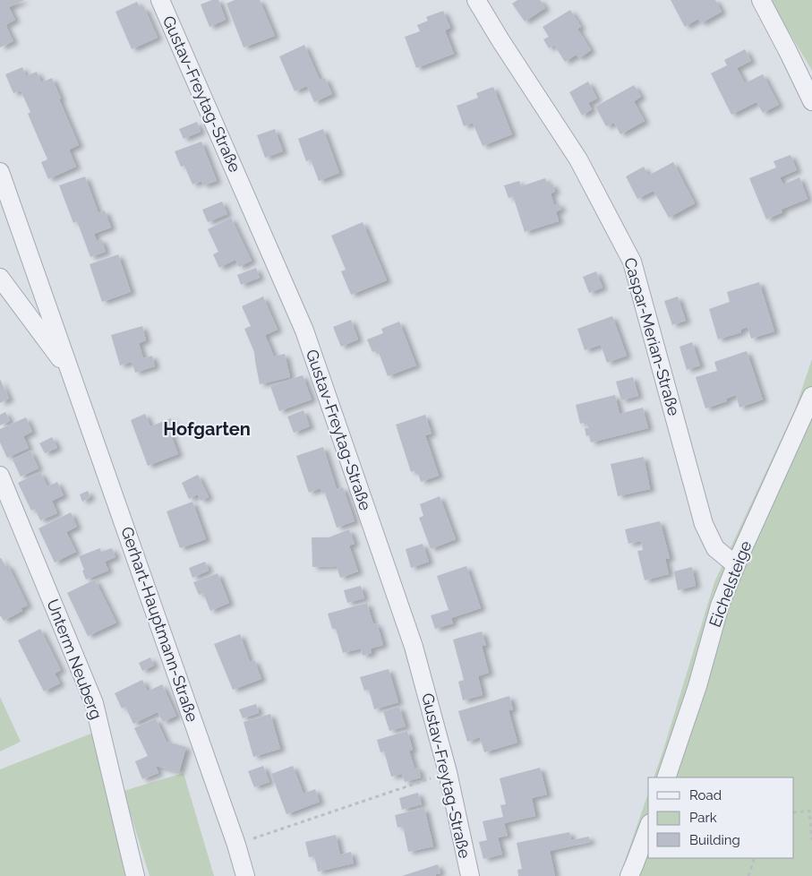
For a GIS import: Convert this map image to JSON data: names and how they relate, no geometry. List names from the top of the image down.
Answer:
{
  "streets": {
    "street": [
      "Gustav-Freytag-Straße",
      "Caspar-Merian-Straße",
      "Eichelsteige",
      "Gerhart-Hauptmann-Straße",
      "Unterm Neuberg"
    ]
  },
  "crossings": [
    ["Caspar-Merian-Straße", "Eichelsteige"]
  ],
  "districts": ["Hofgarten"],
  "legend": ["Road", "Park", "Building"]
}
